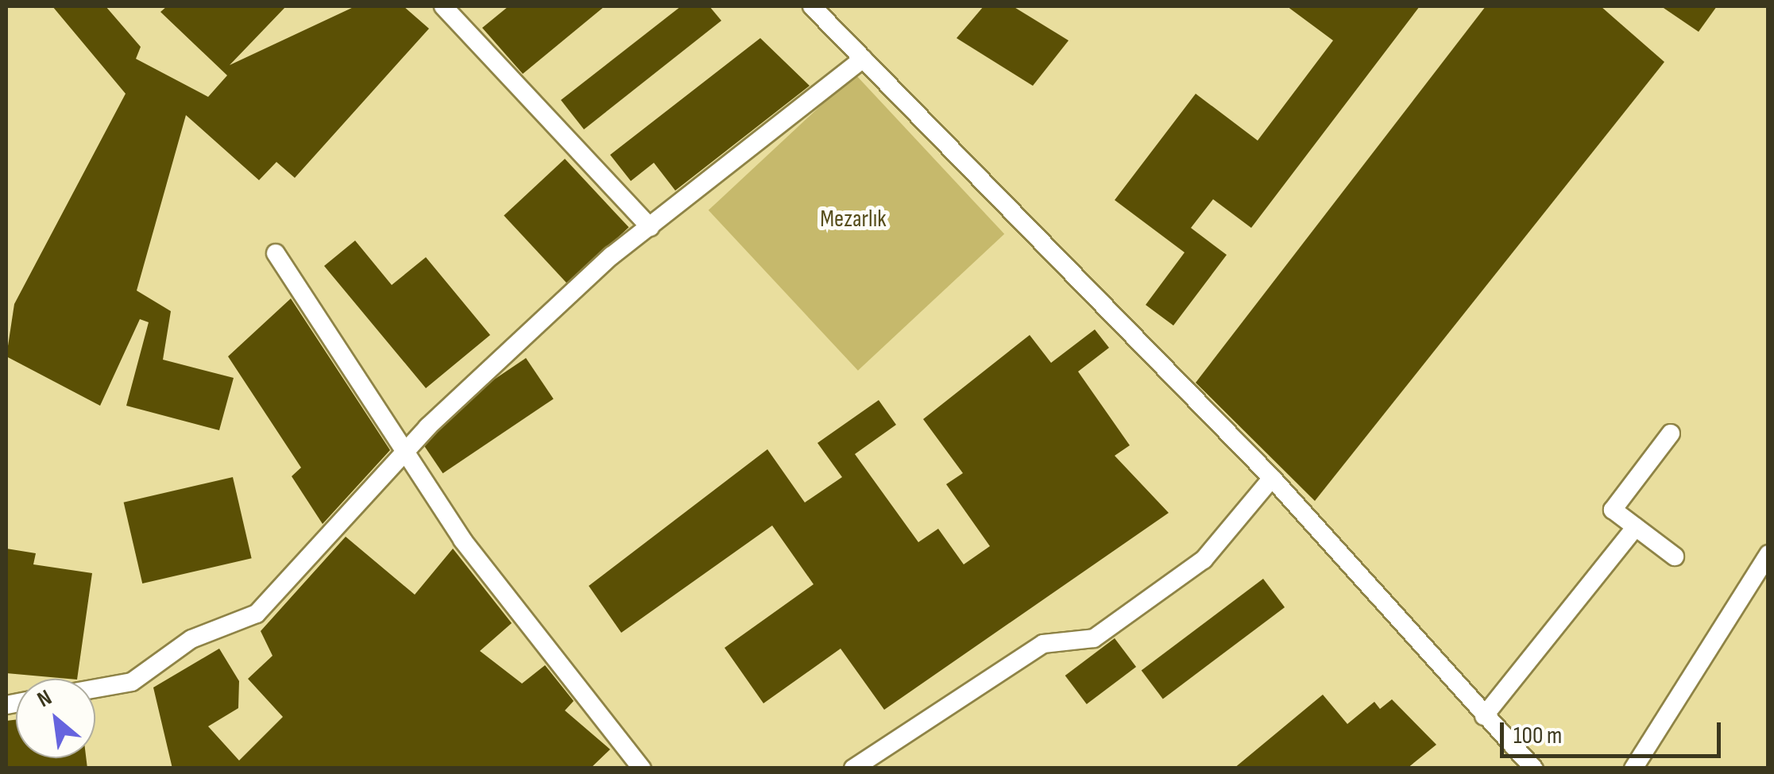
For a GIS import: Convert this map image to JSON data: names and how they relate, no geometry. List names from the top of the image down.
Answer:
{
  "parks": ["Mezarlık"],
  "scale_bar": "100 m",
  "north": "top left"
}
